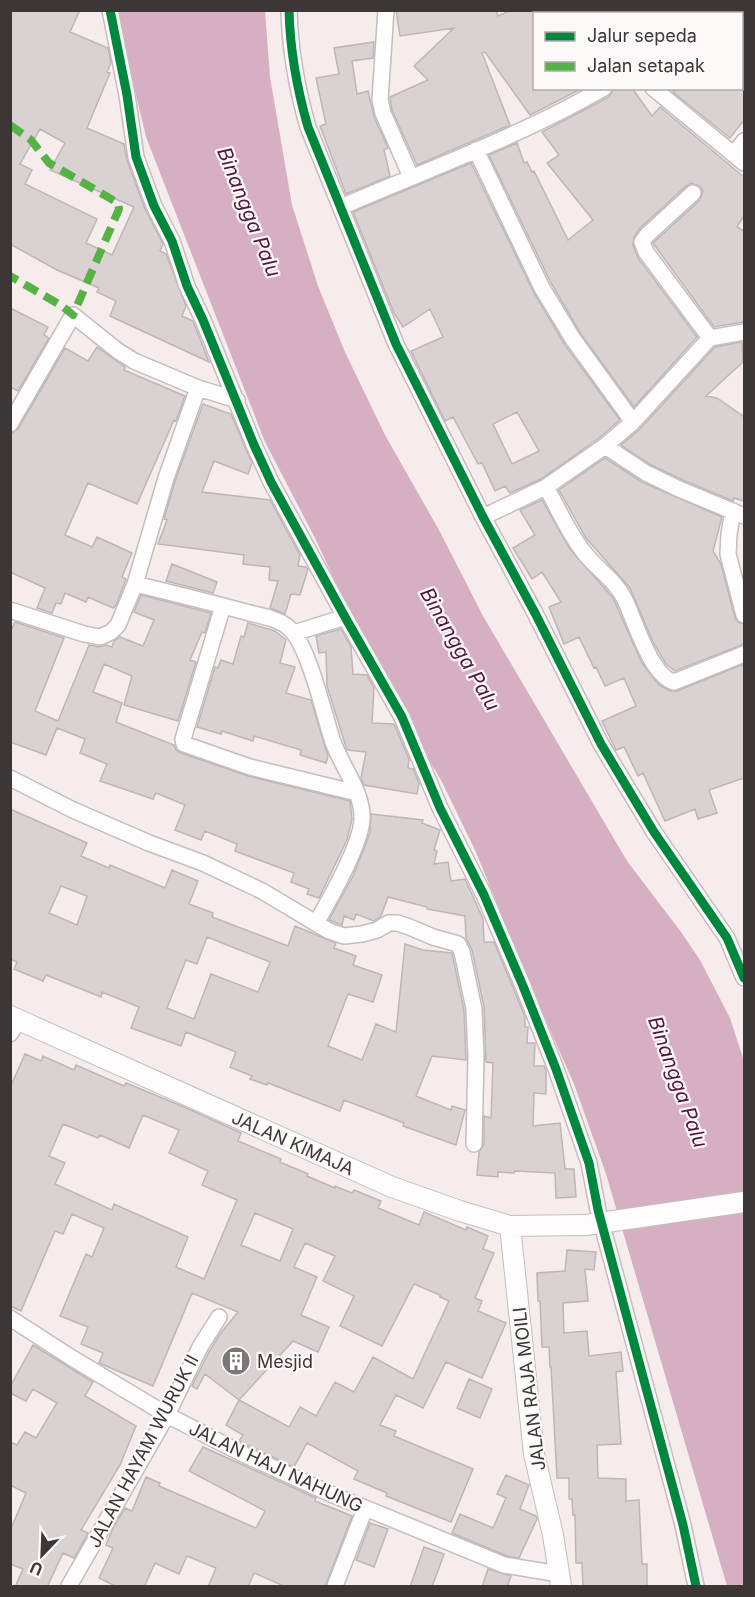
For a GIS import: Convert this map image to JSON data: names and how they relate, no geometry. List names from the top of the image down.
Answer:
{
  "streets": {
    "street": [
      "JALAN KIMAJA",
      "JALAN RAJA MOILI",
      "JALAN HAYAM WURUK II",
      "JALAN HAJI NAHUNG"
    ]
  },
  "crossings": [
    ["JALAN KIMAJA", "JALAN RAJA MOILI"],
    ["JALAN RAJA MOILI", "JALAN HAJI NAHUNG"],
    ["JALAN HAYAM WURUK II", "JALAN HAJI NAHUNG"]
  ],
  "water": ["Binangga Palu"],
  "places": {
    "building": ["Mesjid"]
  },
  "legend": ["Jalur sepeda", "Jalan setapak"],
  "north": "bottom left"
}
